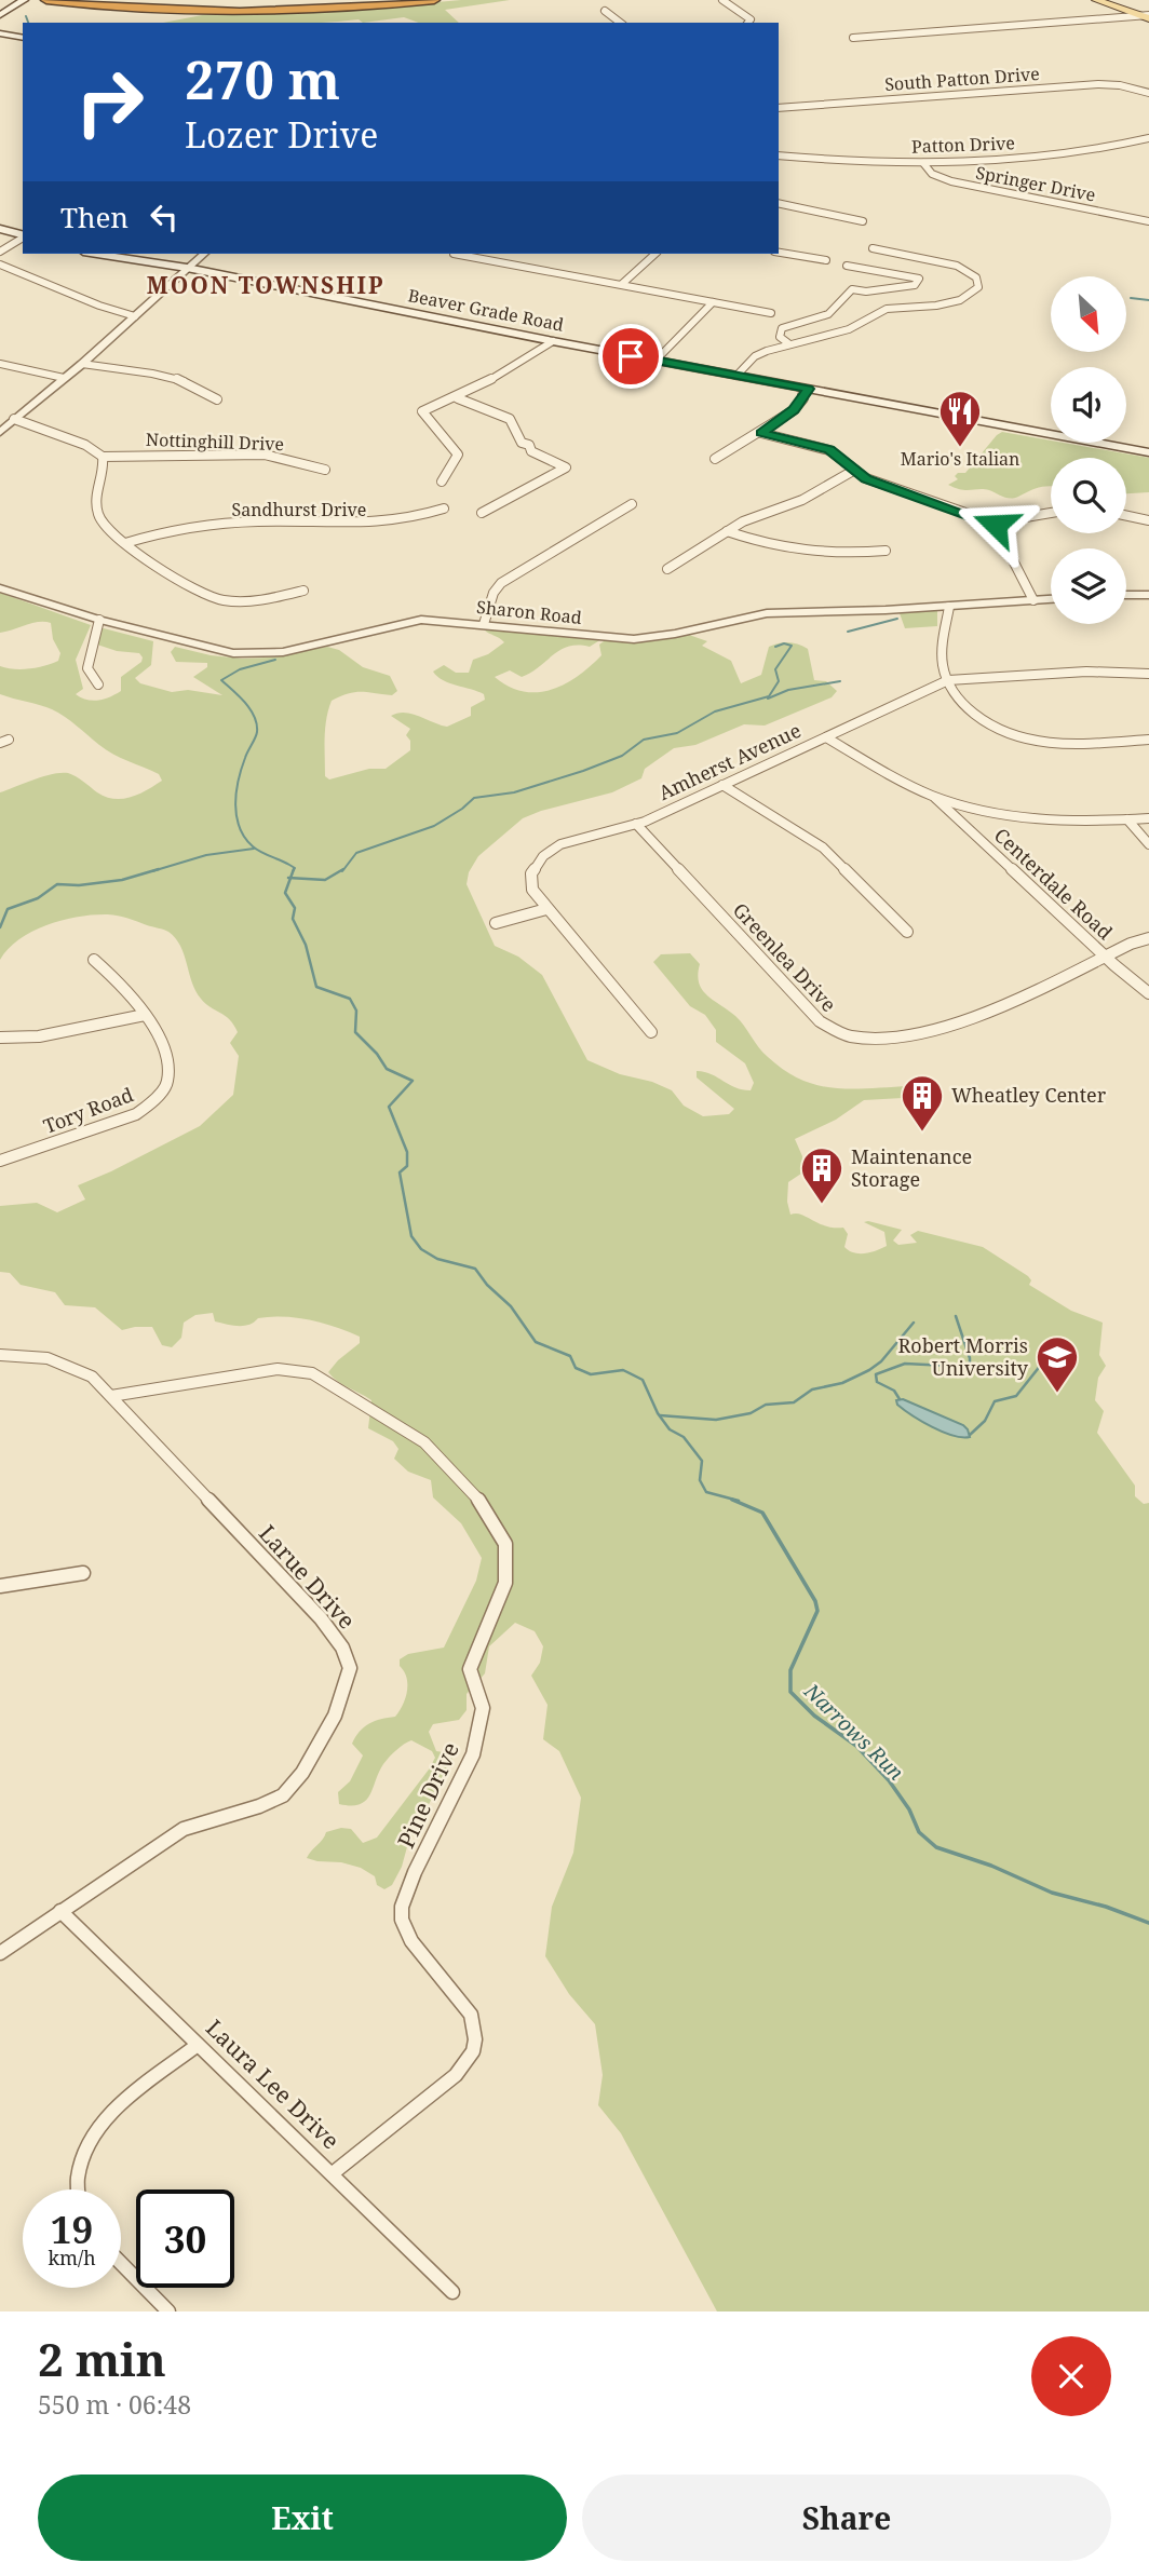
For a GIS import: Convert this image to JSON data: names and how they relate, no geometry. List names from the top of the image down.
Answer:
{
  "streets": {
    "main road": ["Beaver Grade Road"],
    "street": [
      "South Patton Drive",
      "Patton Drive",
      "Springer Drive",
      "Nottinghill Drive",
      "Sandhurst Drive",
      "Sharon Road",
      "Amherst Avenue",
      "Centerdale Road",
      "Greenlea Drive",
      "Tory Road",
      "Larue Drive",
      "Pine Drive",
      "Laura Lee Drive"
    ]
  },
  "crossings": [
    ["Patton Drive", "Springer Drive"],
    ["Amherst Avenue", "Greenlea Drive"],
    ["Centerdale Road", "Greenlea Drive"],
    ["Larue Drive", "Pine Drive"],
    ["Larue Drive", "Laura Lee Drive"],
    ["Pine Drive", "Laura Lee Drive"]
  ],
  "districts": ["MOON TOWNSHIP"],
  "water": ["Narrows Run"],
  "places": {
    "restaurant": ["Mario's Italian"],
    "building": ["Wheatley Center", "Maintenance Storage"],
    "school or university": ["Robert Morris University"]
  },
  "north": "bottom right",
  "page": {
    "turn": ["270 m", "Lozer Drive"],
    "then": "Then",
    "speed": "19 km/h",
    "limit": "30",
    "heading": ["2 min", "550 m · 06:48"],
    "buttons": ["Exit", "Share"]
  }
}
